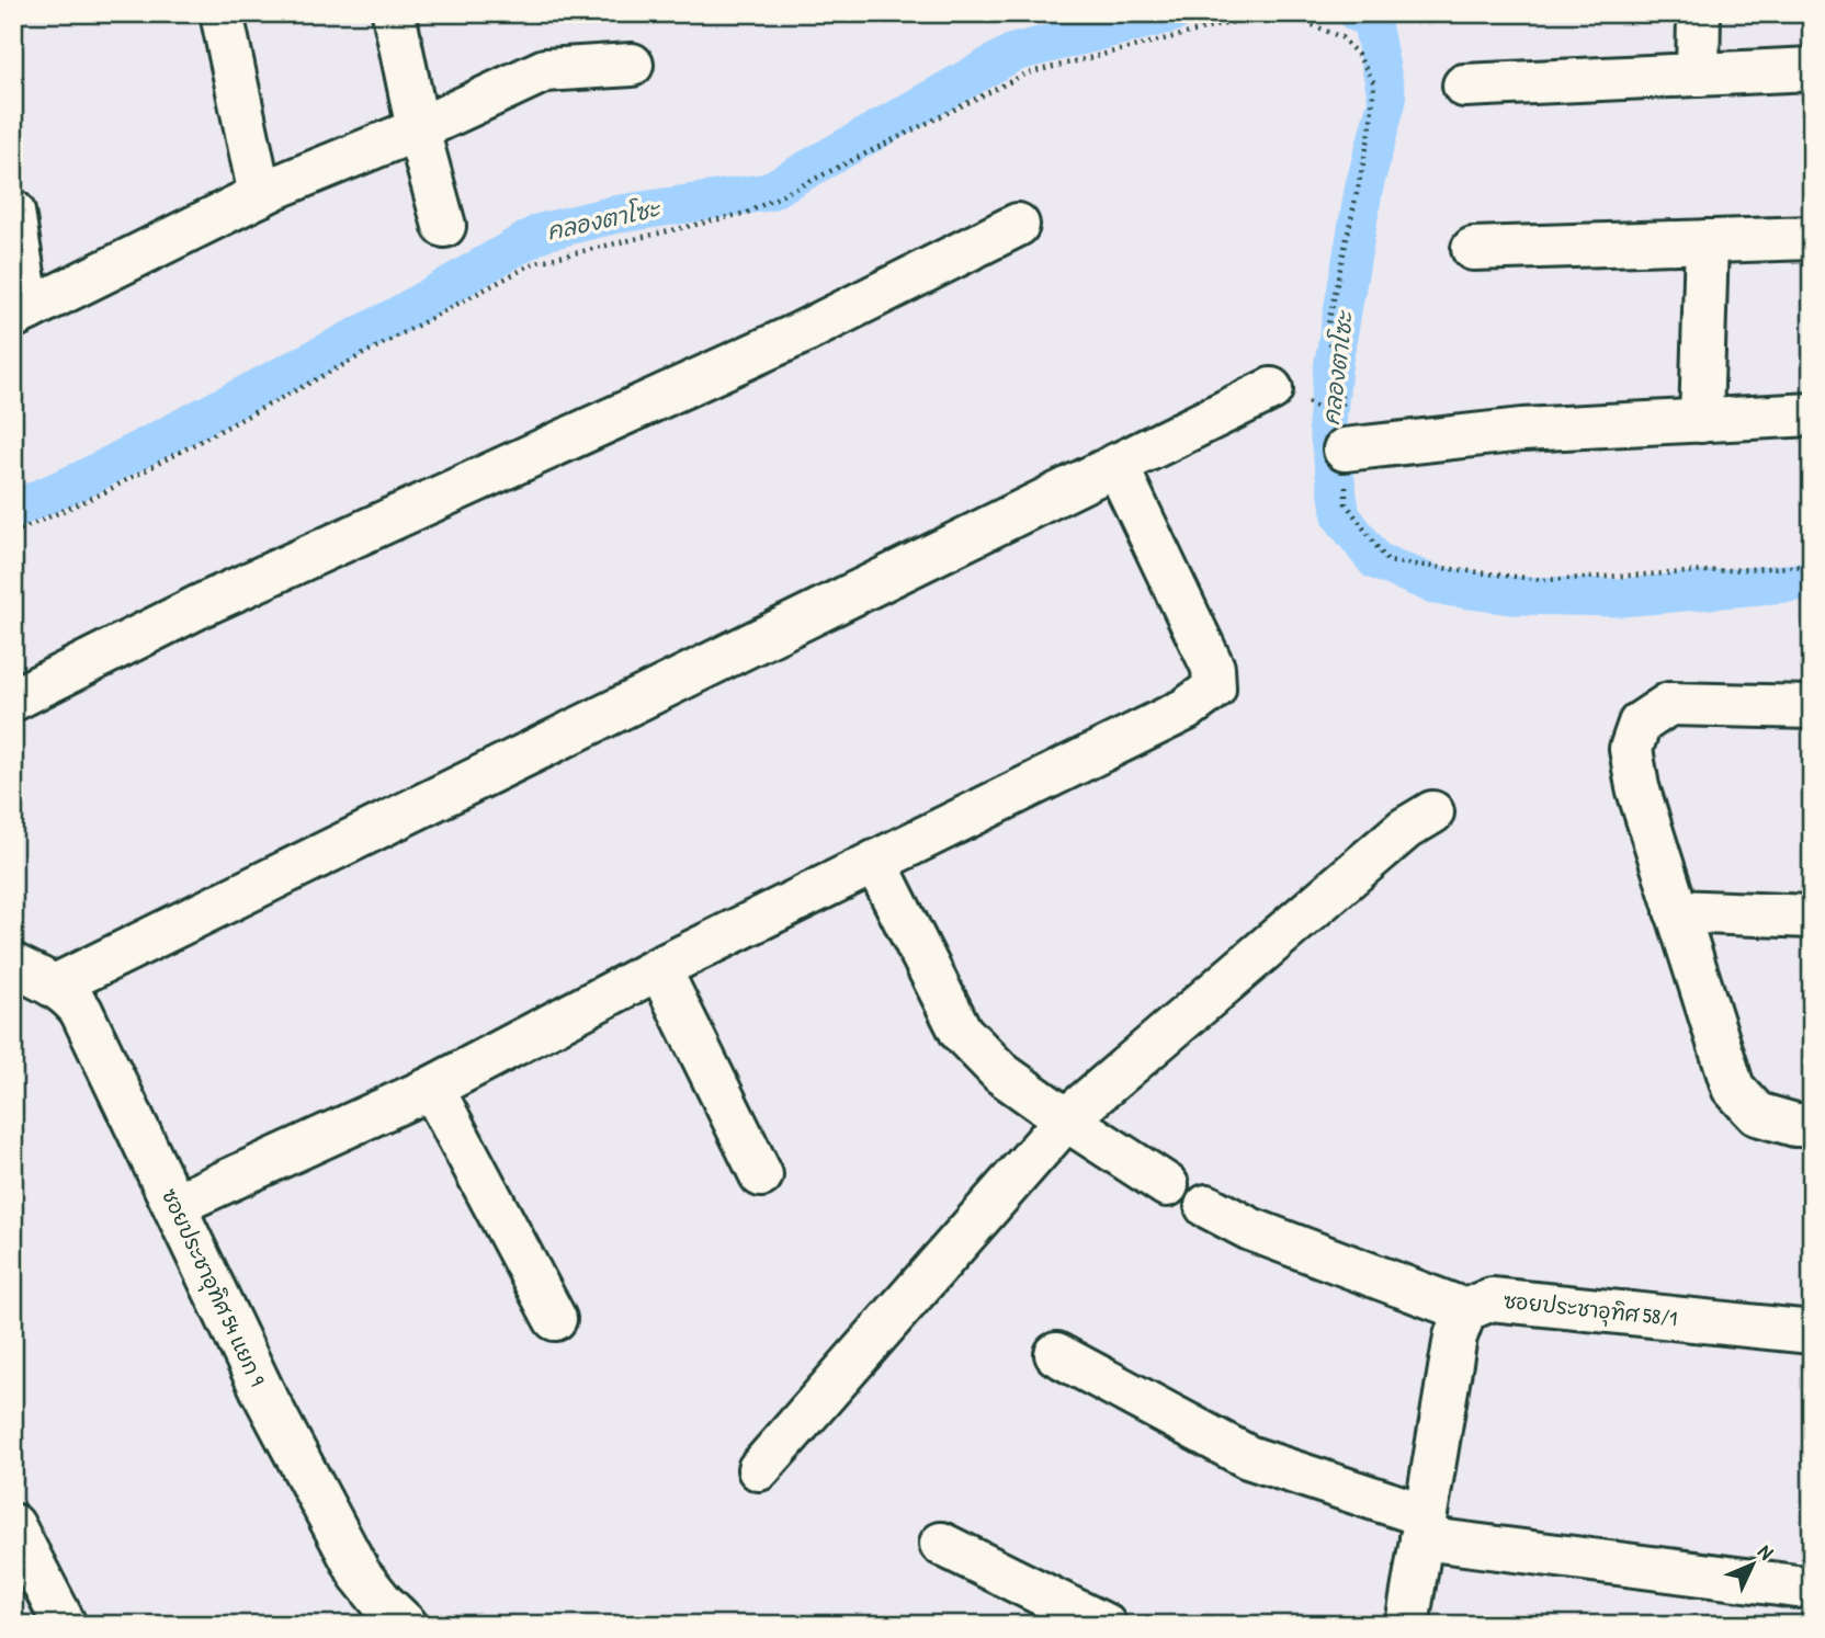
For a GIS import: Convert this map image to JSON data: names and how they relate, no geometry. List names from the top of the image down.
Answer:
{
  "streets": {
    "street": ["ซอยประชาอุทิศ 54 แยก 9", "ซอยประชาอุทิศ 58/1"]
  },
  "water": ["คลองตาโซะ"],
  "north": "top right"
}
